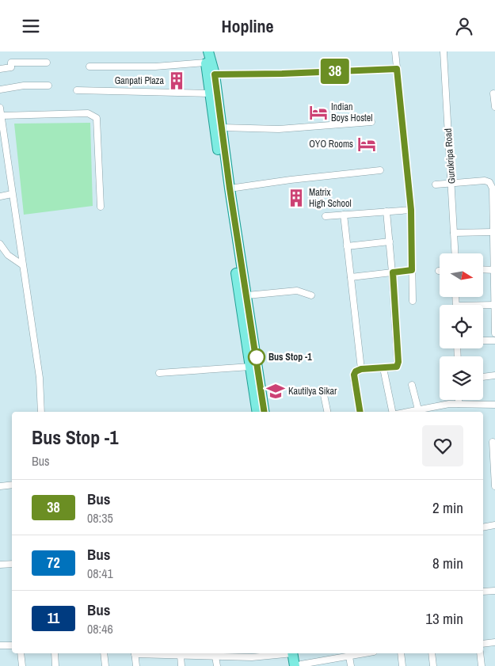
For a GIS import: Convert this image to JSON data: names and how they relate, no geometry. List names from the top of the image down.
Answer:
{
  "streets": {
    "street": ["Gurukripa Road"]
  },
  "places": {
    "building": ["Ganpati Plaza", "Matrix High School"],
    "hotel": ["Indian Boys Hostel", "OYO Rooms"],
    "other": ["Bus Stop -1"],
    "school or university": ["Kautilya Sikar"]
  },
  "lines": ["bus line 38"],
  "north": "right",
  "page": {
    "header": "Hopline",
    "on_map": "38",
    "heading": ["Bus Stop -1", "Bus"],
    "list": [
      {
        "mark": "38",
        "name": "Bus",
        "note": "08:35",
        "value": "2 min"
      },
      {
        "mark": "72",
        "name": "Bus",
        "note": "08:41",
        "value": "8 min"
      },
      {
        "mark": "11",
        "name": "Bus",
        "note": "08:46",
        "value": "13 min"
      }
    ]
  }
}
